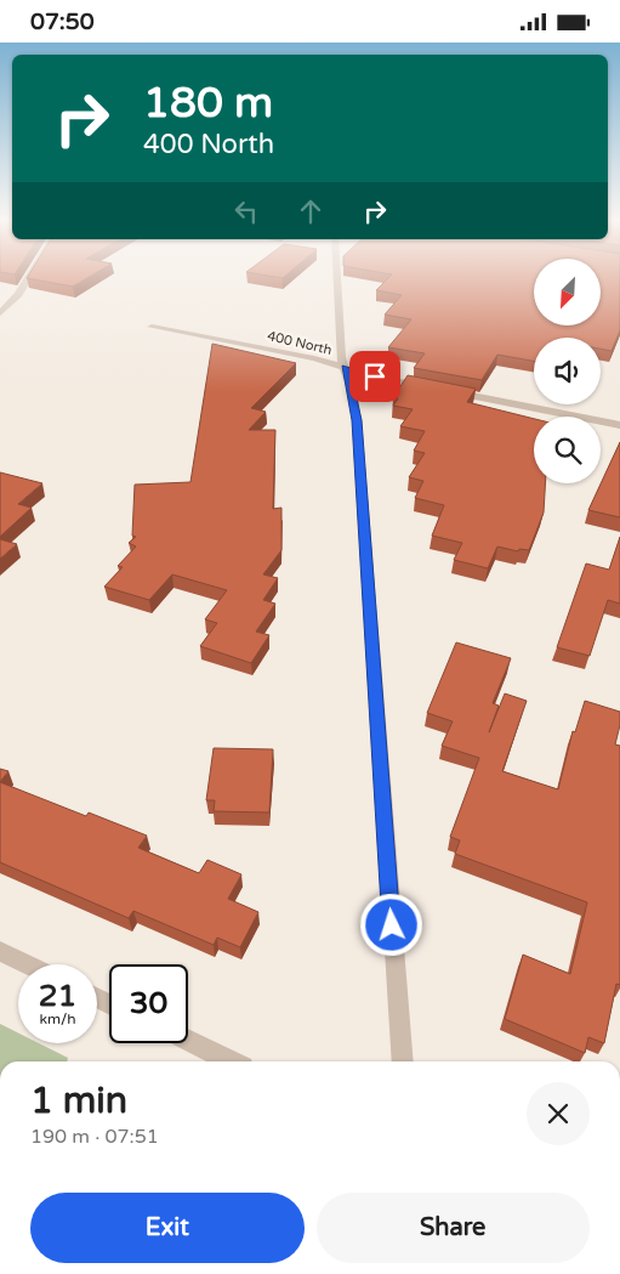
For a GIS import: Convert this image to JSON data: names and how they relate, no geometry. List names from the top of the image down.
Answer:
{
  "streets": {
    "street": ["400 North"]
  },
  "north": "bottom left",
  "page": {
    "status": "07:50",
    "turn": ["180 m", "400 North"],
    "speed": "21 km/h",
    "limit": "30",
    "heading": ["1 min", "190 m · 07:51"],
    "buttons": ["Exit", "Share"]
  }
}
